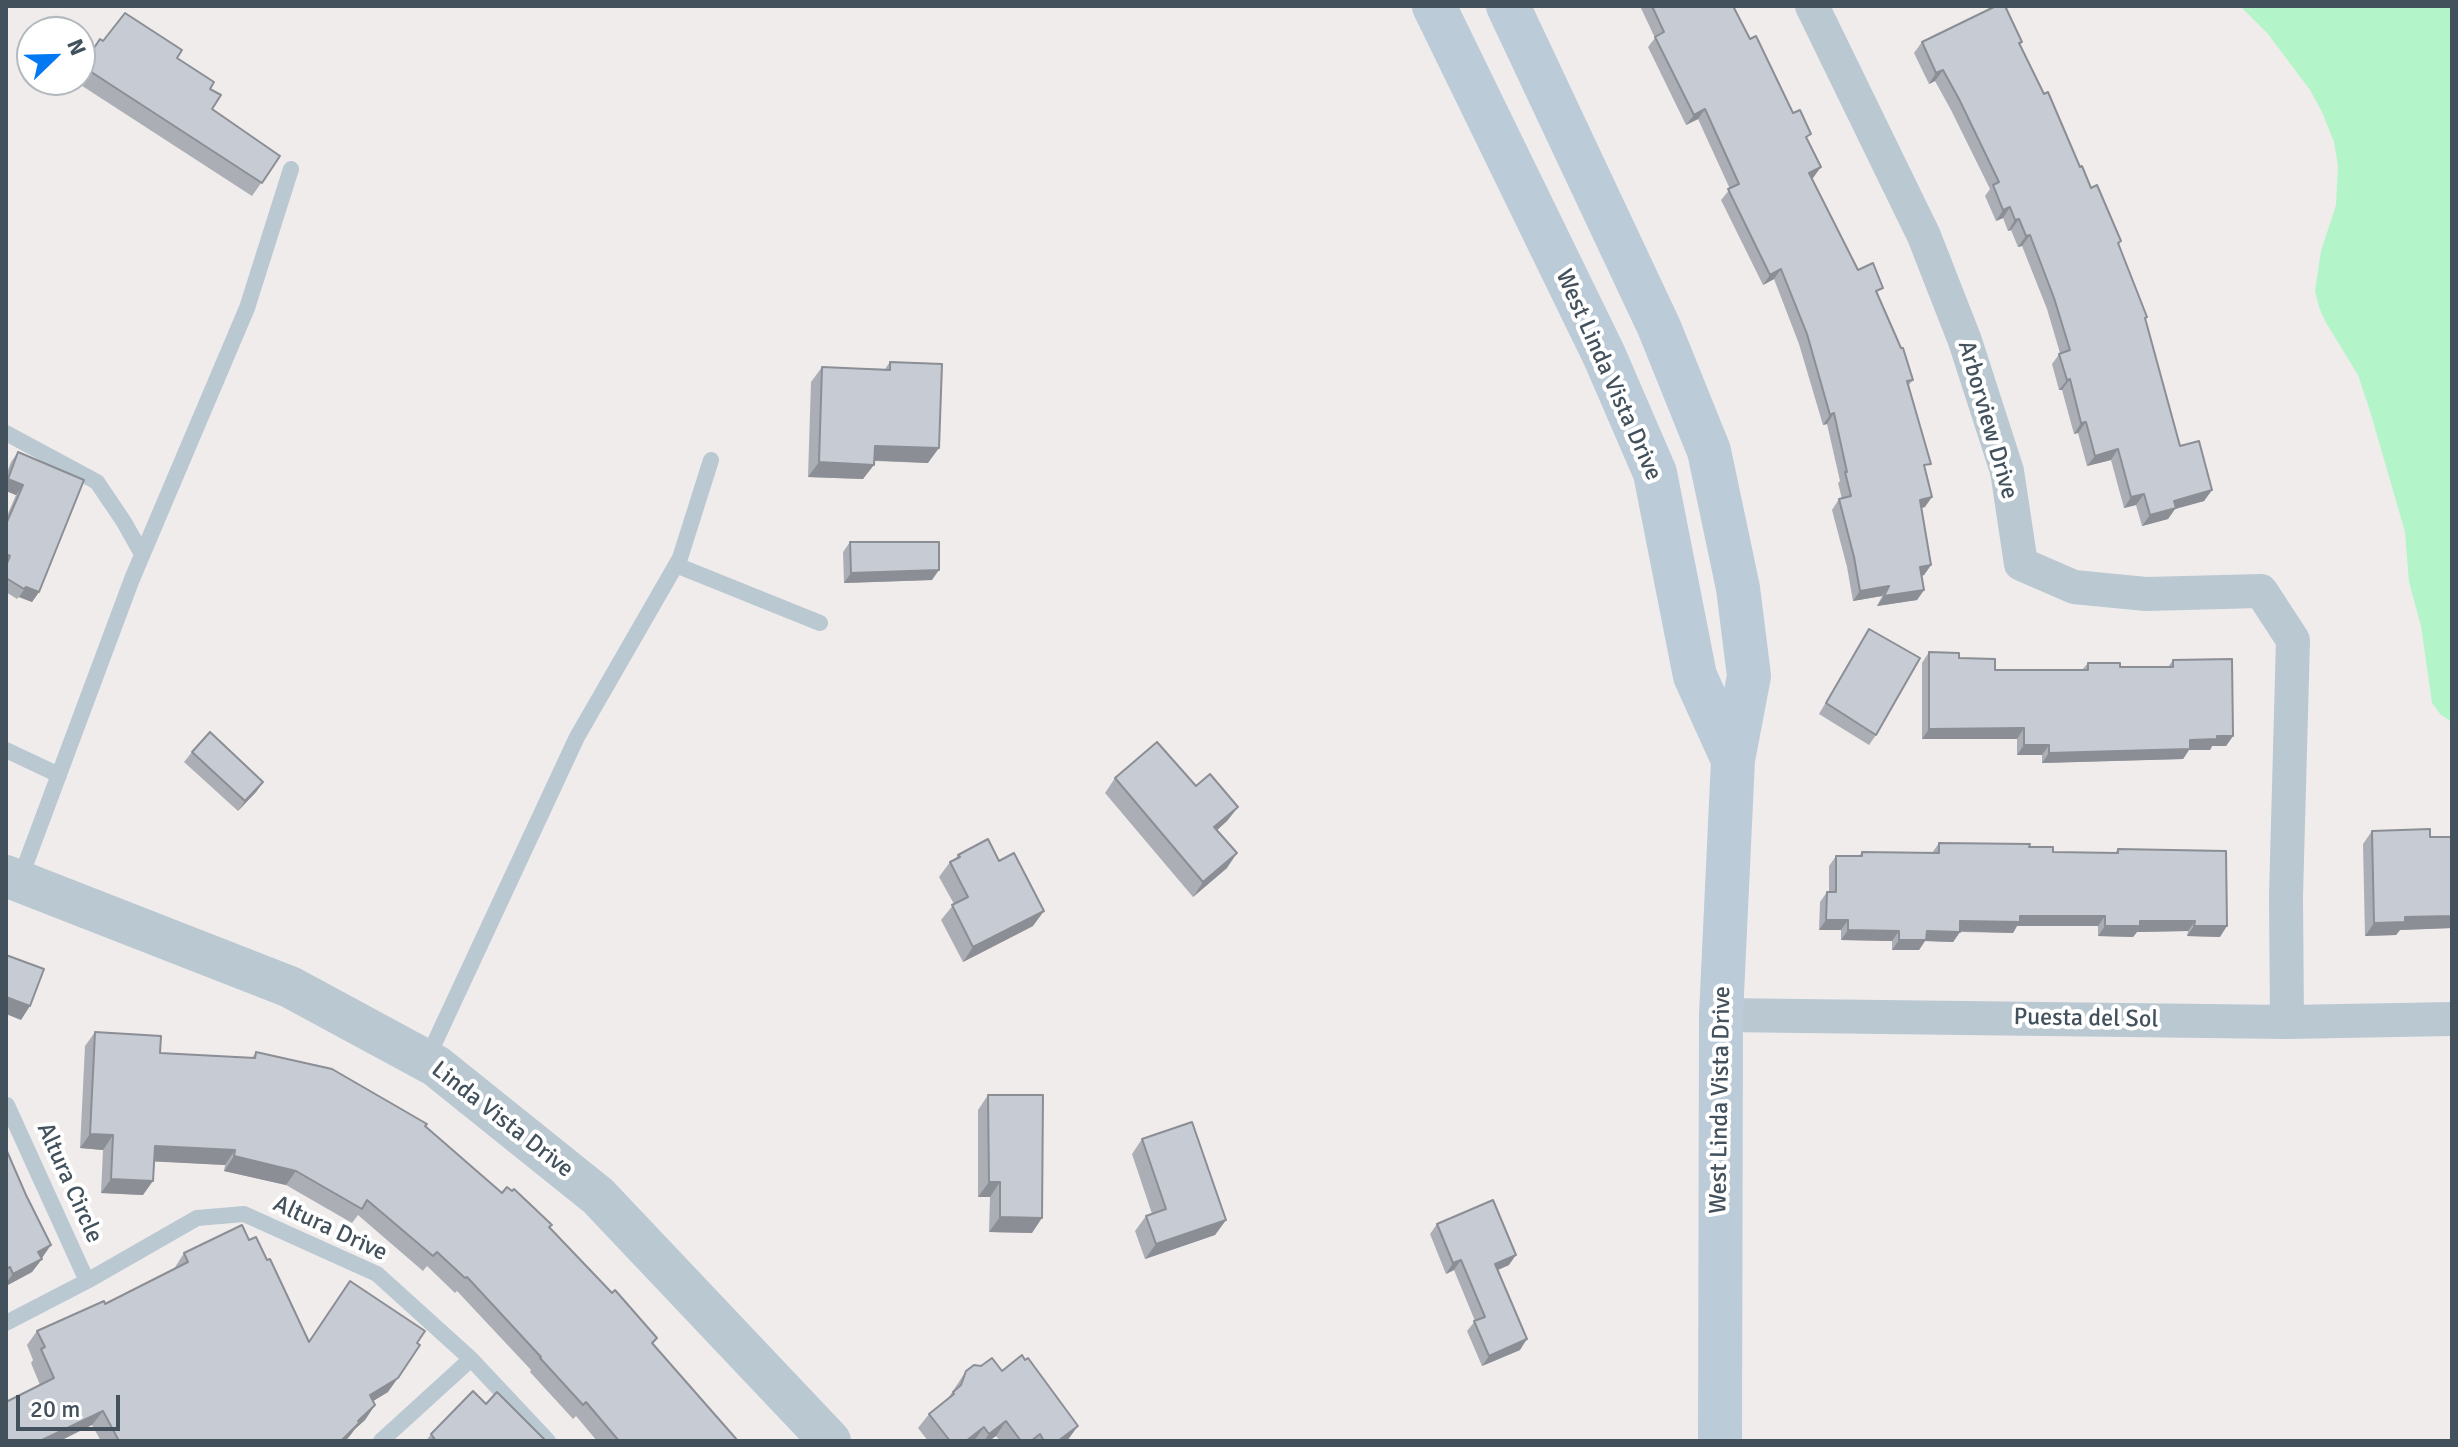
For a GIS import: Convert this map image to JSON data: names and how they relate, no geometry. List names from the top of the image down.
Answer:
{
  "streets": {
    "main road": ["West Linda Vista Drive"],
    "street": ["Arborview Drive", "Puesta del Sol", "Linda Vista Drive"],
    "lane": ["Altura Circle", "Altura Drive"]
  },
  "crossings": [
    ["West Linda Vista Drive", "Puesta del Sol"],
    ["Arborview Drive", "Puesta del Sol"],
    ["Altura Circle", "Altura Drive"]
  ],
  "scale_bar": "20 m",
  "north": "top right"
}
